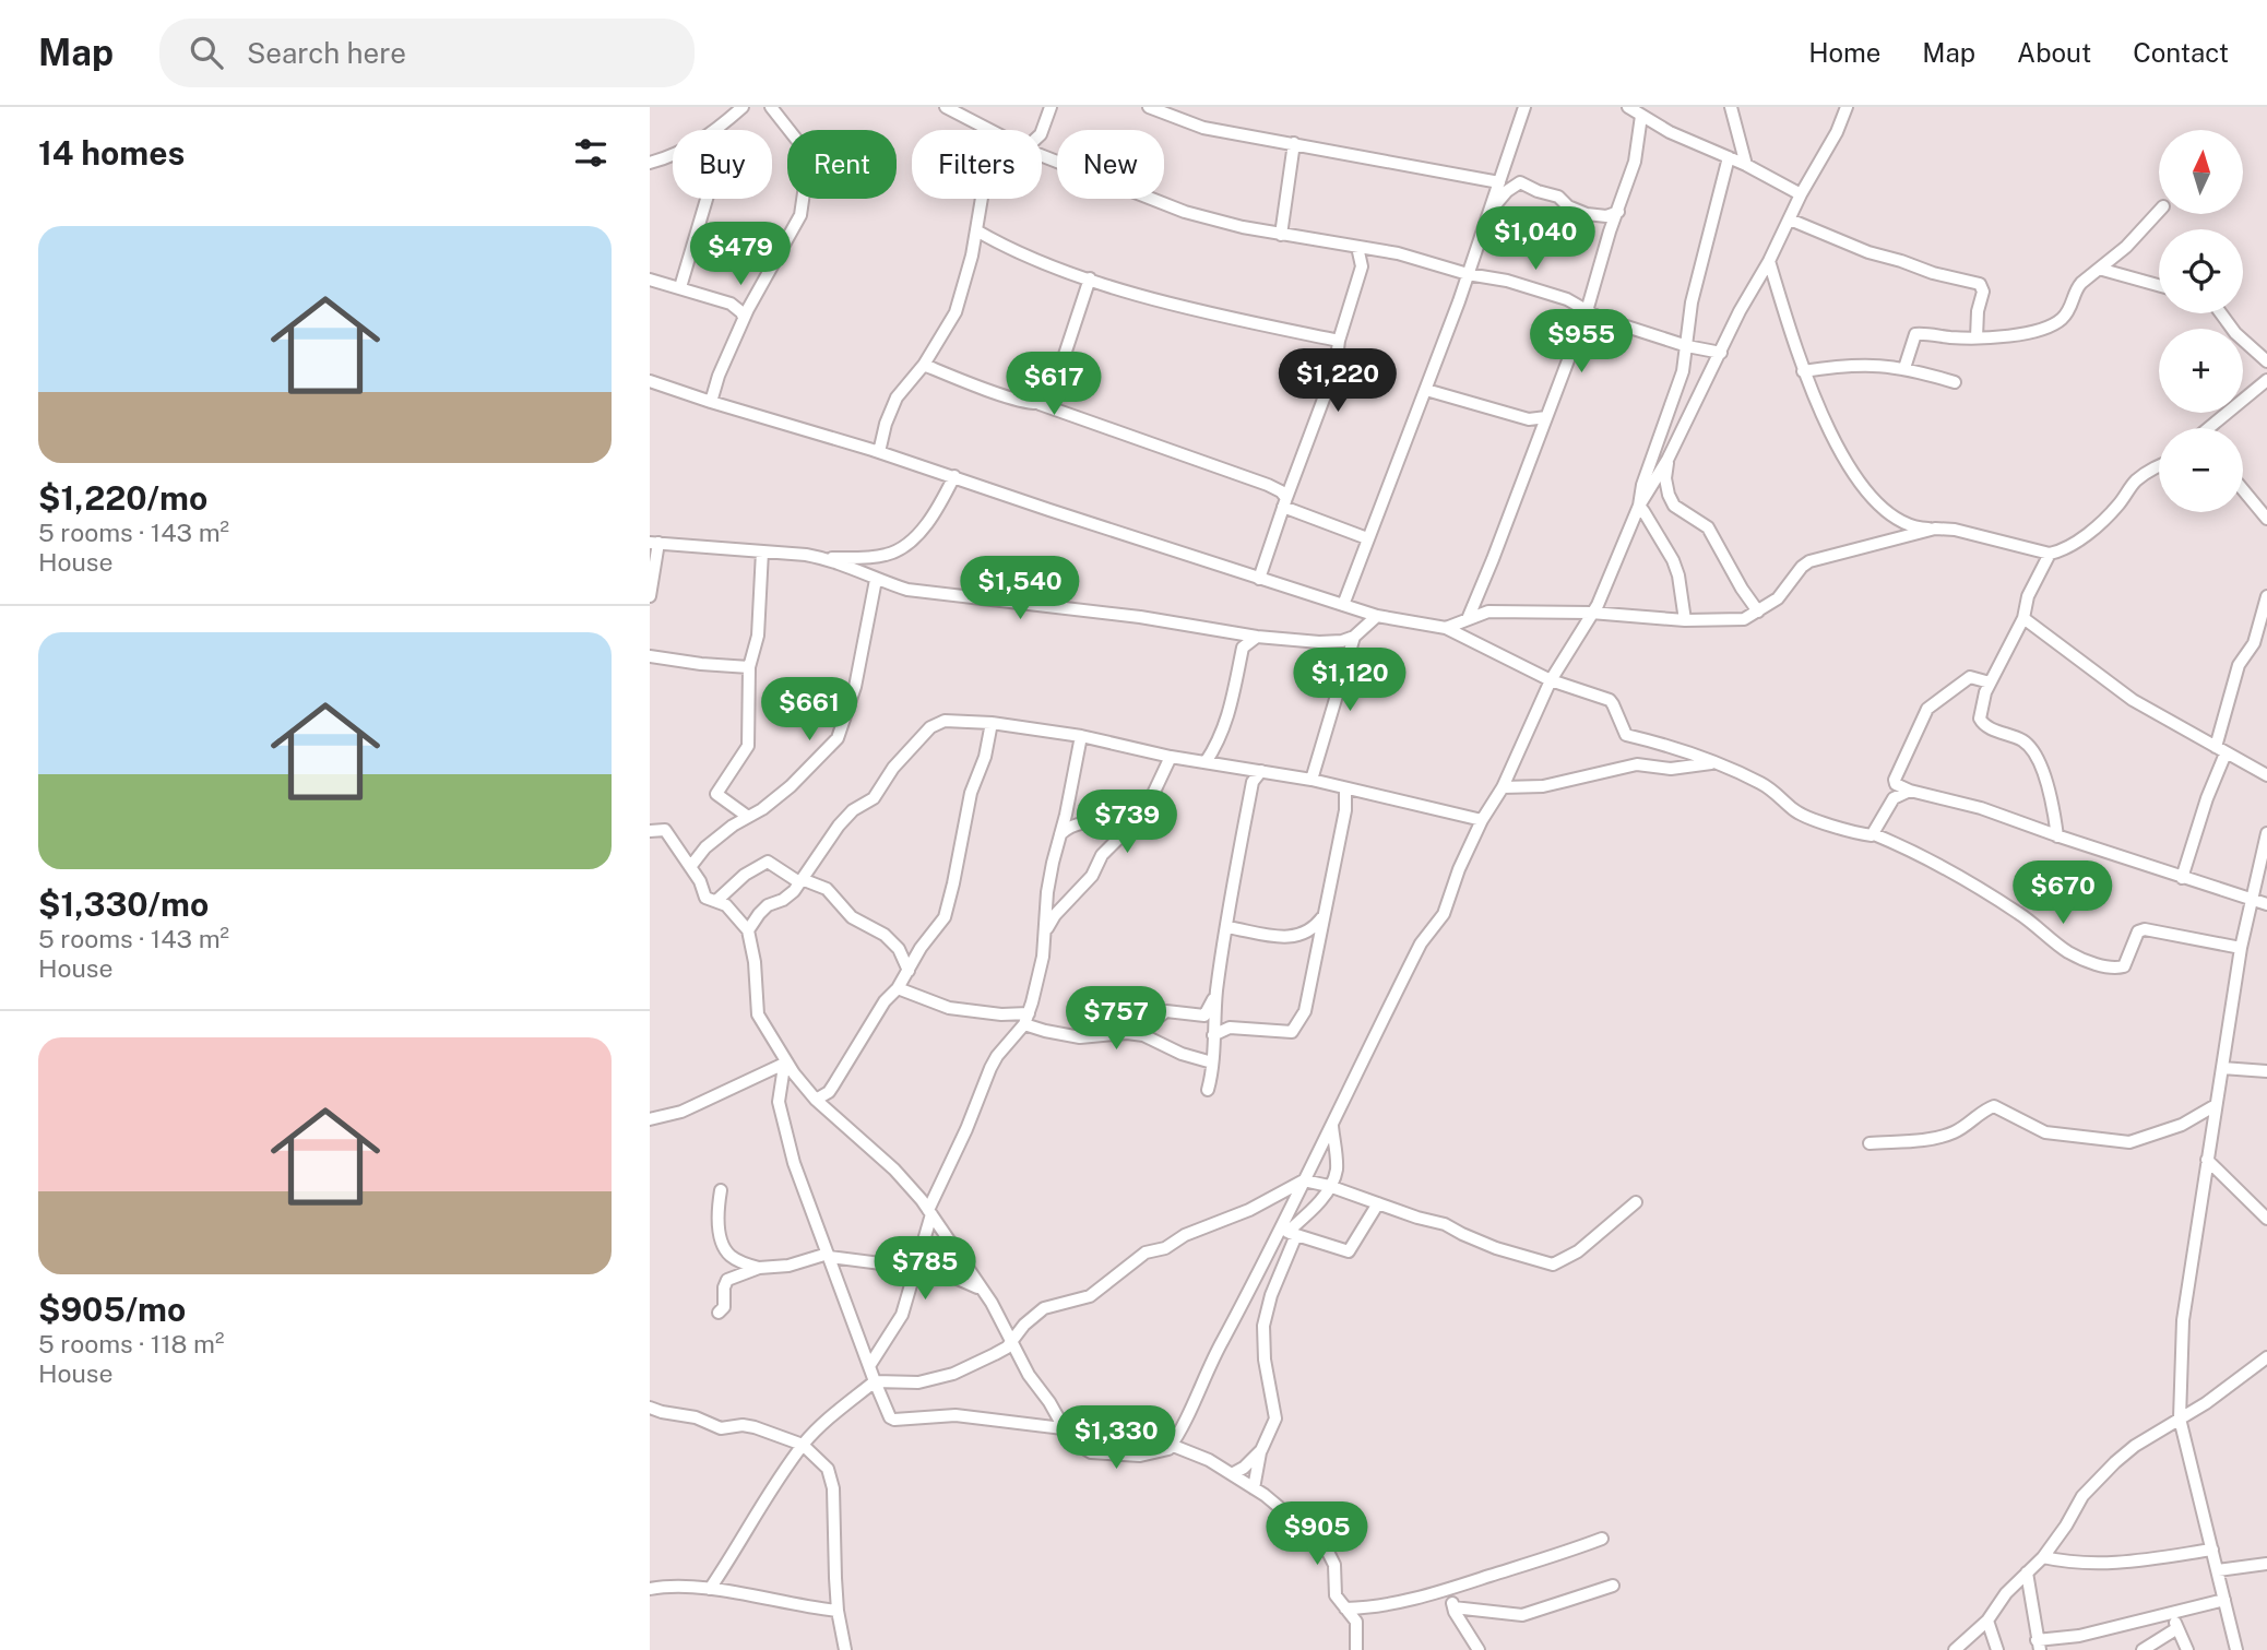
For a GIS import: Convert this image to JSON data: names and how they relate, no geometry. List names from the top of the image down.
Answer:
{
  "north": "top",
  "page": {
    "header": "Map",
    "search": "Search here",
    "nav": [
      "Home",
      "Map",
      "About",
      "Contact"
    ],
    "heading": "14 homes",
    "map_buttons": ["+", "−"],
    "chip": [
      "Buy",
      "Rent",
      "Filters",
      "New"
    ],
    "list": [
      {
        "name": "$1,220/mo",
        "note": "5 rooms · 143 m² · House"
      },
      {
        "name": "$1,330/mo",
        "note": "5 rooms · 143 m² · House"
      },
      {
        "name": "$905/mo",
        "note": "5 rooms · 118 m² · House"
      }
    ],
    "price": [
      "$1,040",
      "$479",
      "$955",
      "$1,220",
      "$617",
      "$1,540",
      "$1,120",
      "$661",
      "$739",
      "$670",
      "$757",
      "$785",
      "$1,330",
      "$905"
    ]
  }
}
